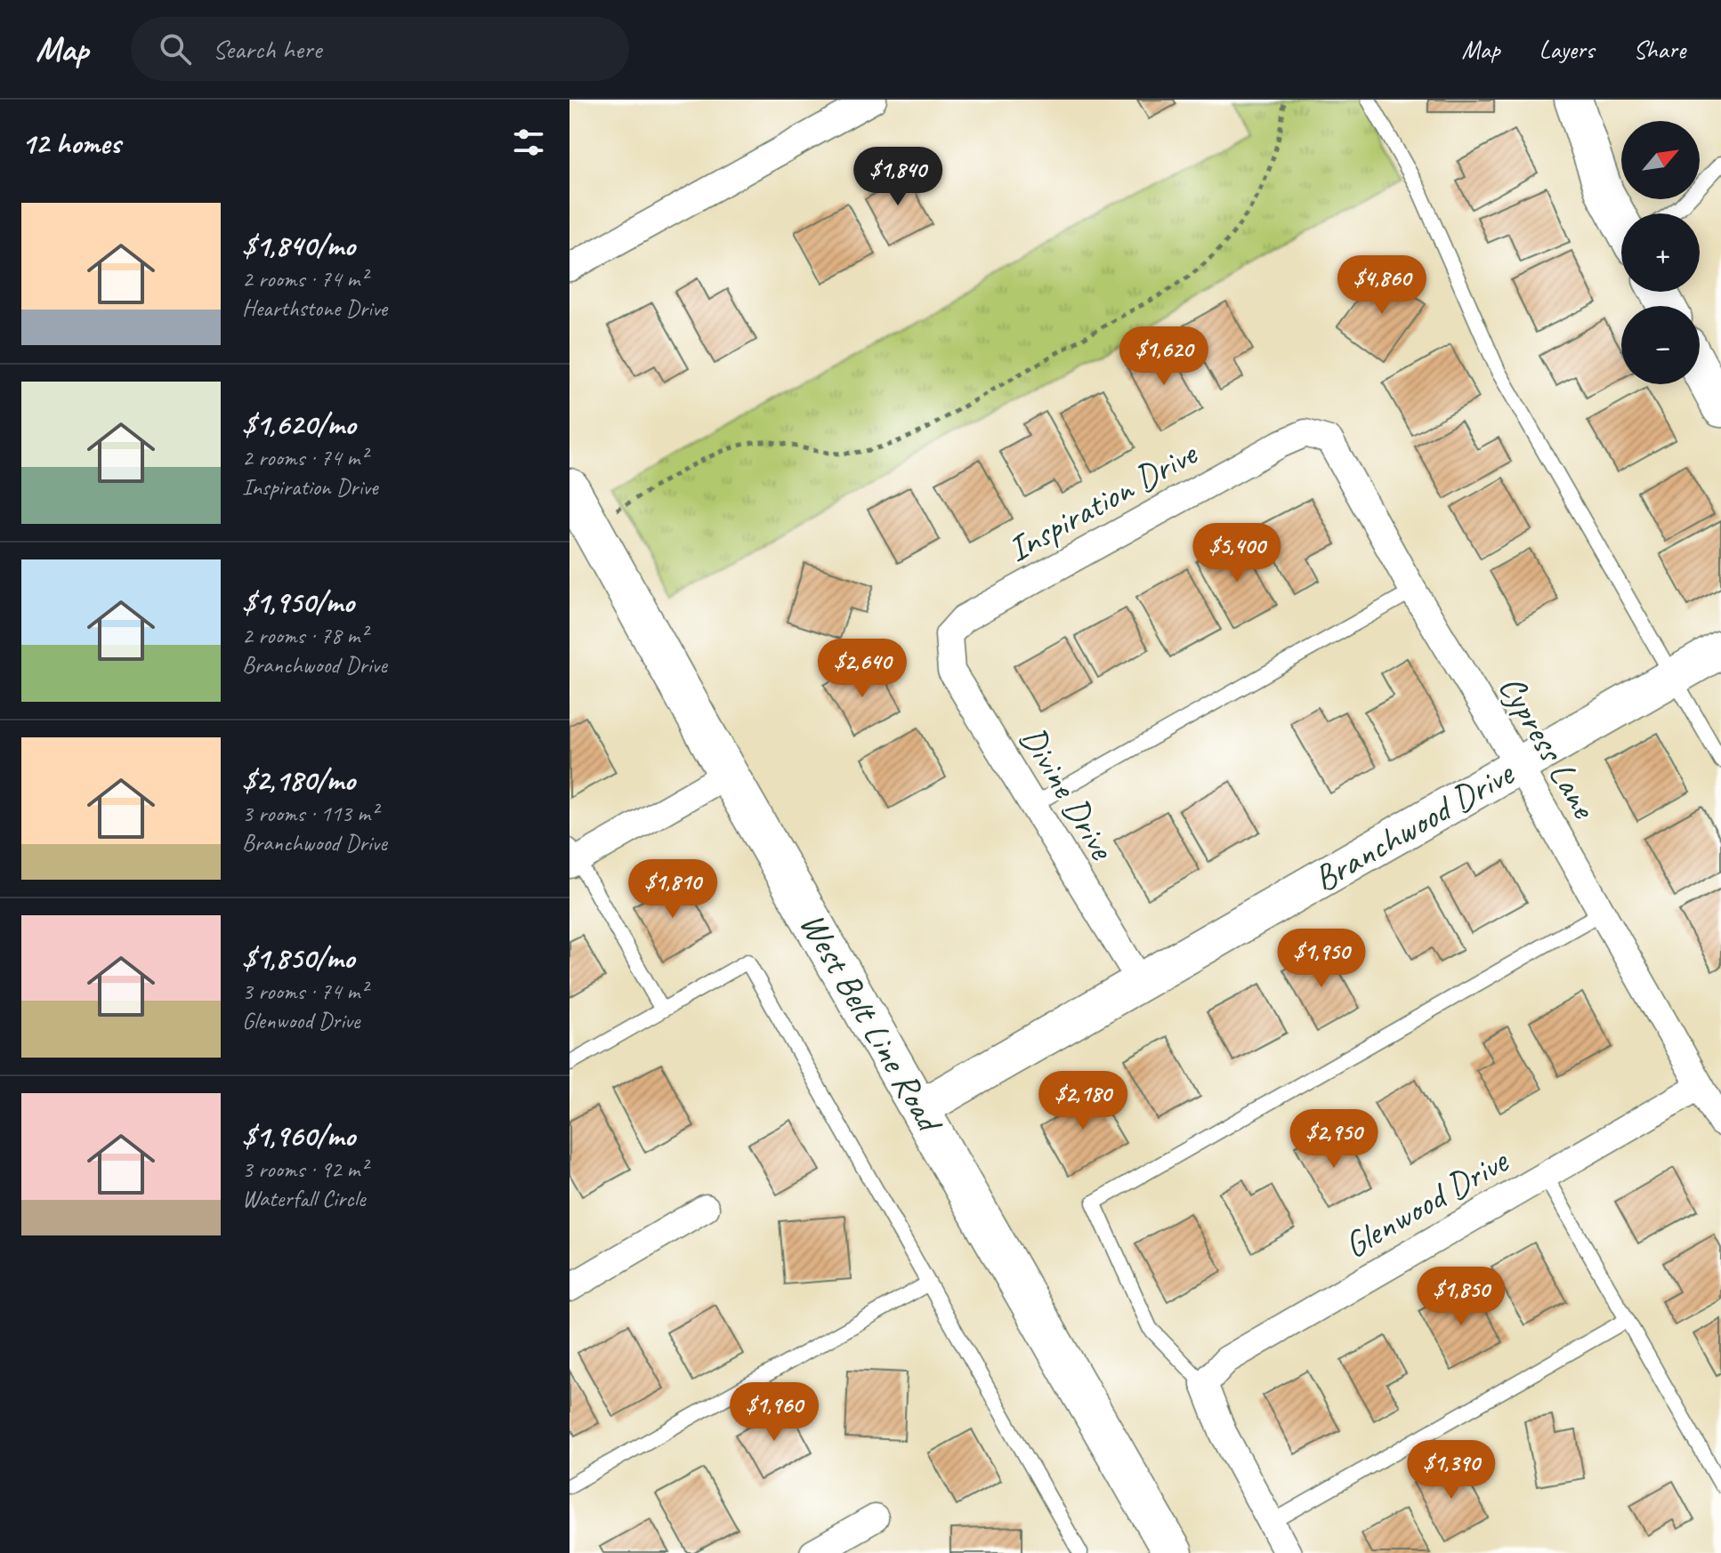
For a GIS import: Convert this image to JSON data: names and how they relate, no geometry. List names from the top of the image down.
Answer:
{
  "streets": {
    "main road": ["West Belt Line Road"],
    "street": [
      "Inspiration Drive",
      "Cypress Lane",
      "Divine Drive",
      "Branchwood Drive",
      "Glenwood Drive"
    ]
  },
  "crossings": [
    ["Inspiration Drive", "Cypress Lane"],
    ["Inspiration Drive", "Divine Drive"],
    ["Cypress Lane", "Branchwood Drive"],
    ["Cypress Lane", "Glenwood Drive"],
    ["Divine Drive", "Branchwood Drive"],
    ["Branchwood Drive", "West Belt Line Road"]
  ],
  "north": "top right",
  "page": {
    "header": "Map",
    "search": "Search here",
    "nav": ["Map", "Layers", "Share"],
    "heading": "12 homes",
    "map_buttons": ["+", "−"],
    "price": [
      "$1,840",
      "$4,860",
      "$1,620",
      "$5,400",
      "$2,640",
      "$1,810",
      "$1,950",
      "$2,180",
      "$2,950",
      "$1,850",
      "$1,960",
      "$1,390"
    ],
    "list": [
      {
        "name": "$1,840/mo",
        "note": "2 rooms · 74 m² · Hearthstone Drive"
      },
      {
        "name": "$1,620/mo",
        "note": "2 rooms · 74 m² · Inspiration Drive"
      },
      {
        "name": "$1,950/mo",
        "note": "2 rooms · 78 m² · Branchwood Drive"
      },
      {
        "name": "$2,180/mo",
        "note": "3 rooms · 113 m² · Branchwood Drive"
      },
      {
        "name": "$1,850/mo",
        "note": "3 rooms · 74 m² · Glenwood Drive"
      },
      {
        "name": "$1,960/mo",
        "note": "3 rooms · 92 m² · Waterfall Circle"
      }
    ]
  }
}
